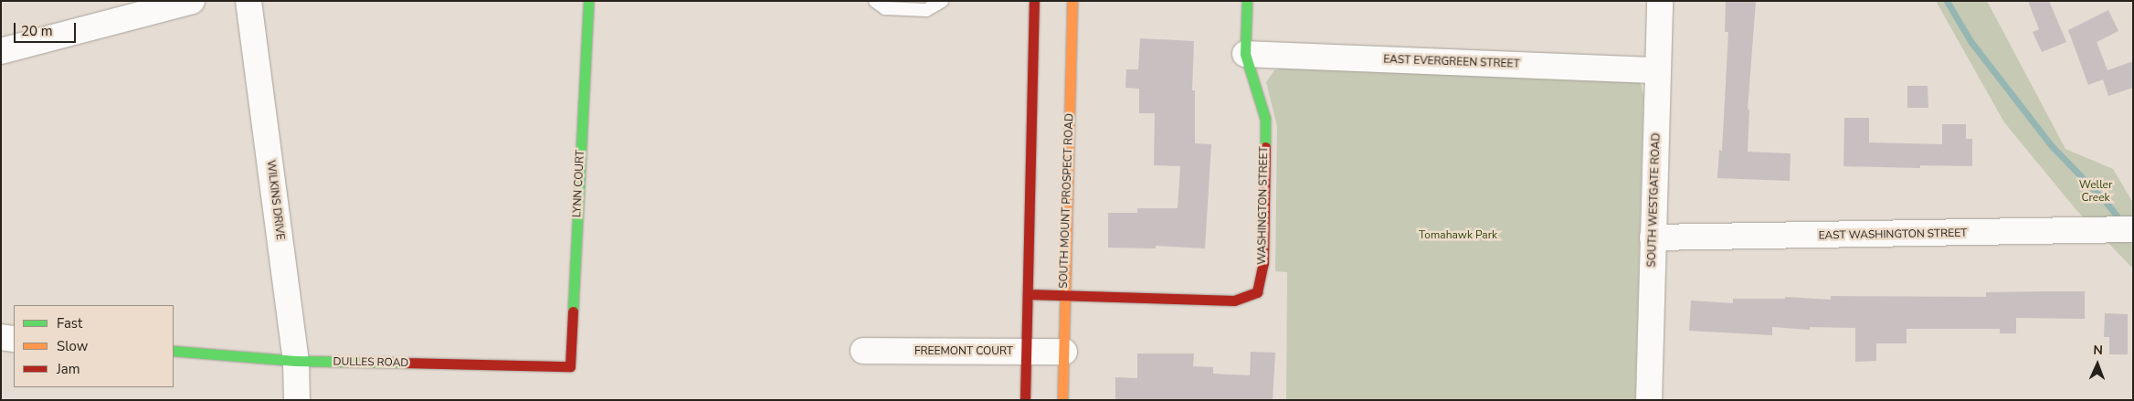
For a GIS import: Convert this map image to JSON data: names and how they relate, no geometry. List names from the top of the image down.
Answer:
{
  "streets": {
    "street": [
      "EAST EVERGREEN STREET",
      "LYNN COURT",
      "WILKINS DRIVE",
      "SOUTH WESTGATE ROAD",
      "SOUTH MOUNT PROSPECT ROAD",
      "WASHINGTON STREET",
      "EAST WASHINGTON STREET",
      "FREEMONT COURT",
      "DULLES ROAD"
    ]
  },
  "crossings": [
    ["EAST EVERGREEN STREET", "SOUTH WESTGATE ROAD"],
    ["EAST EVERGREEN STREET", "WASHINGTON STREET"],
    ["LYNN COURT", "DULLES ROAD"],
    ["WILKINS DRIVE", "DULLES ROAD"],
    ["SOUTH WESTGATE ROAD", "EAST WASHINGTON STREET"],
    ["SOUTH MOUNT PROSPECT ROAD", "WASHINGTON STREET"],
    ["SOUTH MOUNT PROSPECT ROAD", "FREEMONT COURT"]
  ],
  "parks": ["Weller Creek", "Tomahawk Park"],
  "legend": ["Fast", "Slow", "Jam"],
  "scale_bar": "20 m",
  "north": "top"
}
